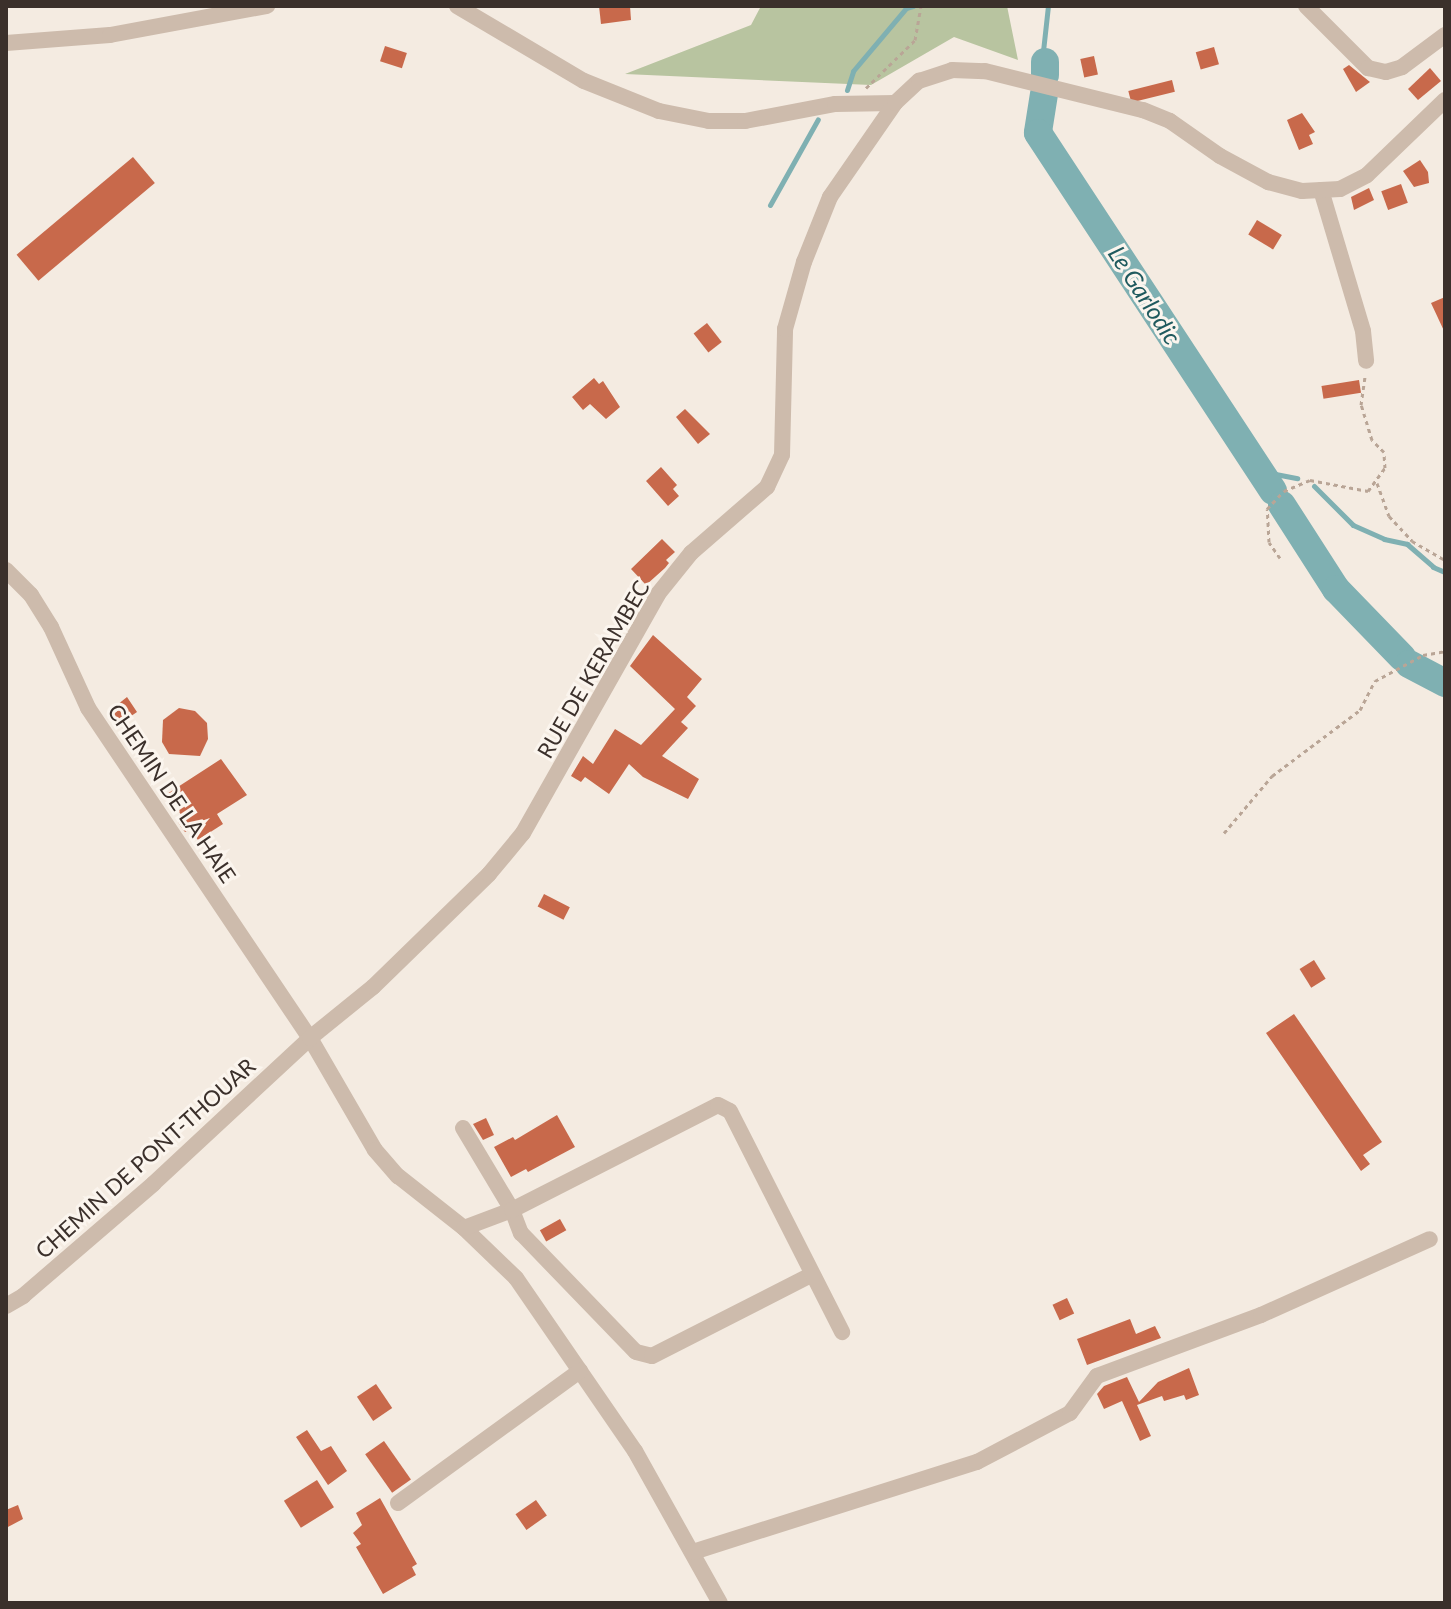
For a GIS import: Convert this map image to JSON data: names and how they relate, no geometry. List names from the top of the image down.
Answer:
{
  "streets": {
    "street": ["RUE DE KERAMBEC", "CHEMIN DE LA HAIE", "CHEMIN DE PONT-THOUAR"]
  },
  "crossings": [
    ["RUE DE KERAMBEC", "CHEMIN DE LA HAIE"],
    ["RUE DE KERAMBEC", "CHEMIN DE PONT-THOUAR"],
    ["CHEMIN DE LA HAIE", "CHEMIN DE PONT-THOUAR"]
  ],
  "water": ["Le Garlodic"]
}
